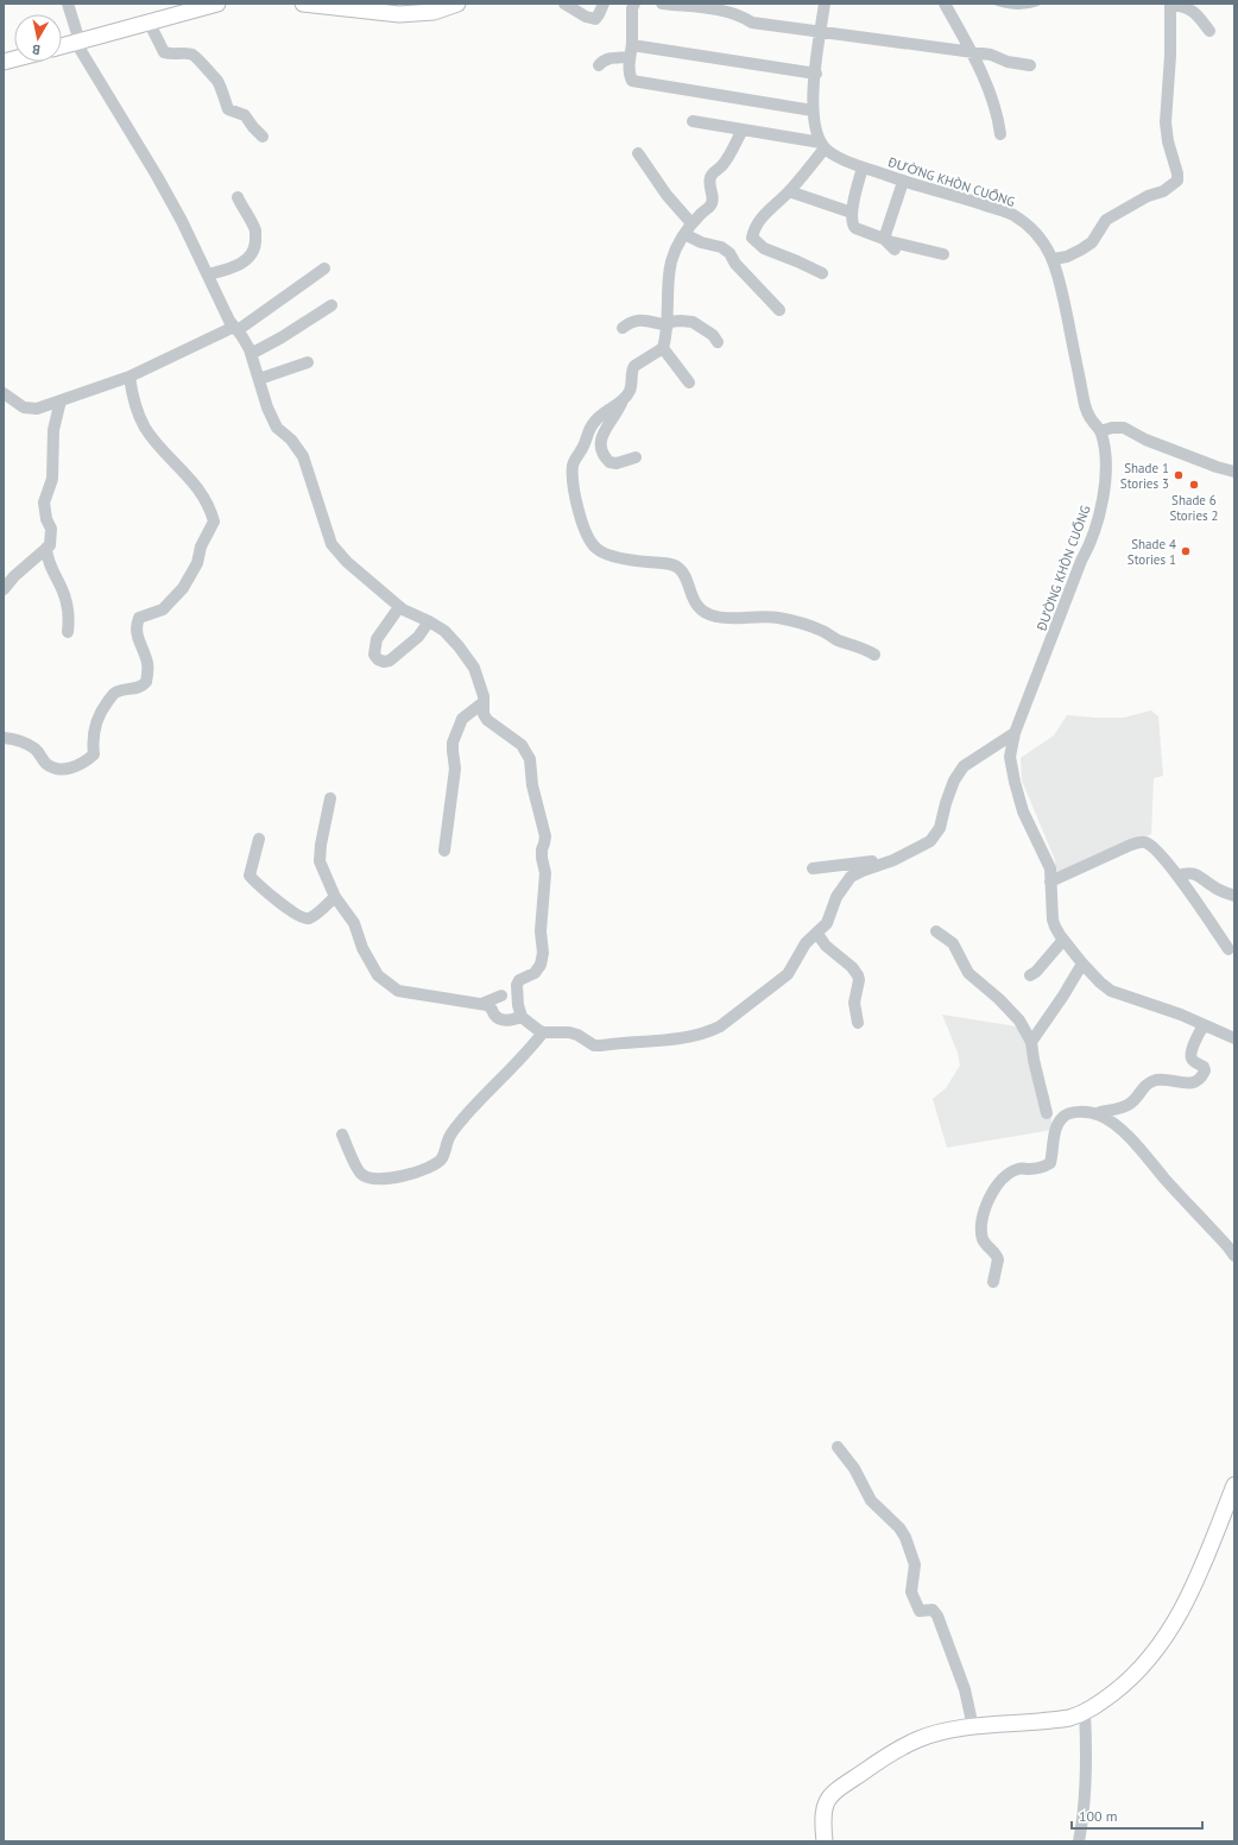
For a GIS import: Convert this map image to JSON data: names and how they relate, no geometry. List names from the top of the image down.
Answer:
{
  "streets": {
    "street": ["ĐƯỜNG KHÒN CUỔNG"]
  },
  "places": ["Shade 1 Stories 3", "Shade 6 Stories 2", "Shade 4 Stories 1"],
  "scale_bar": "100 m",
  "north": "bottom"
}
